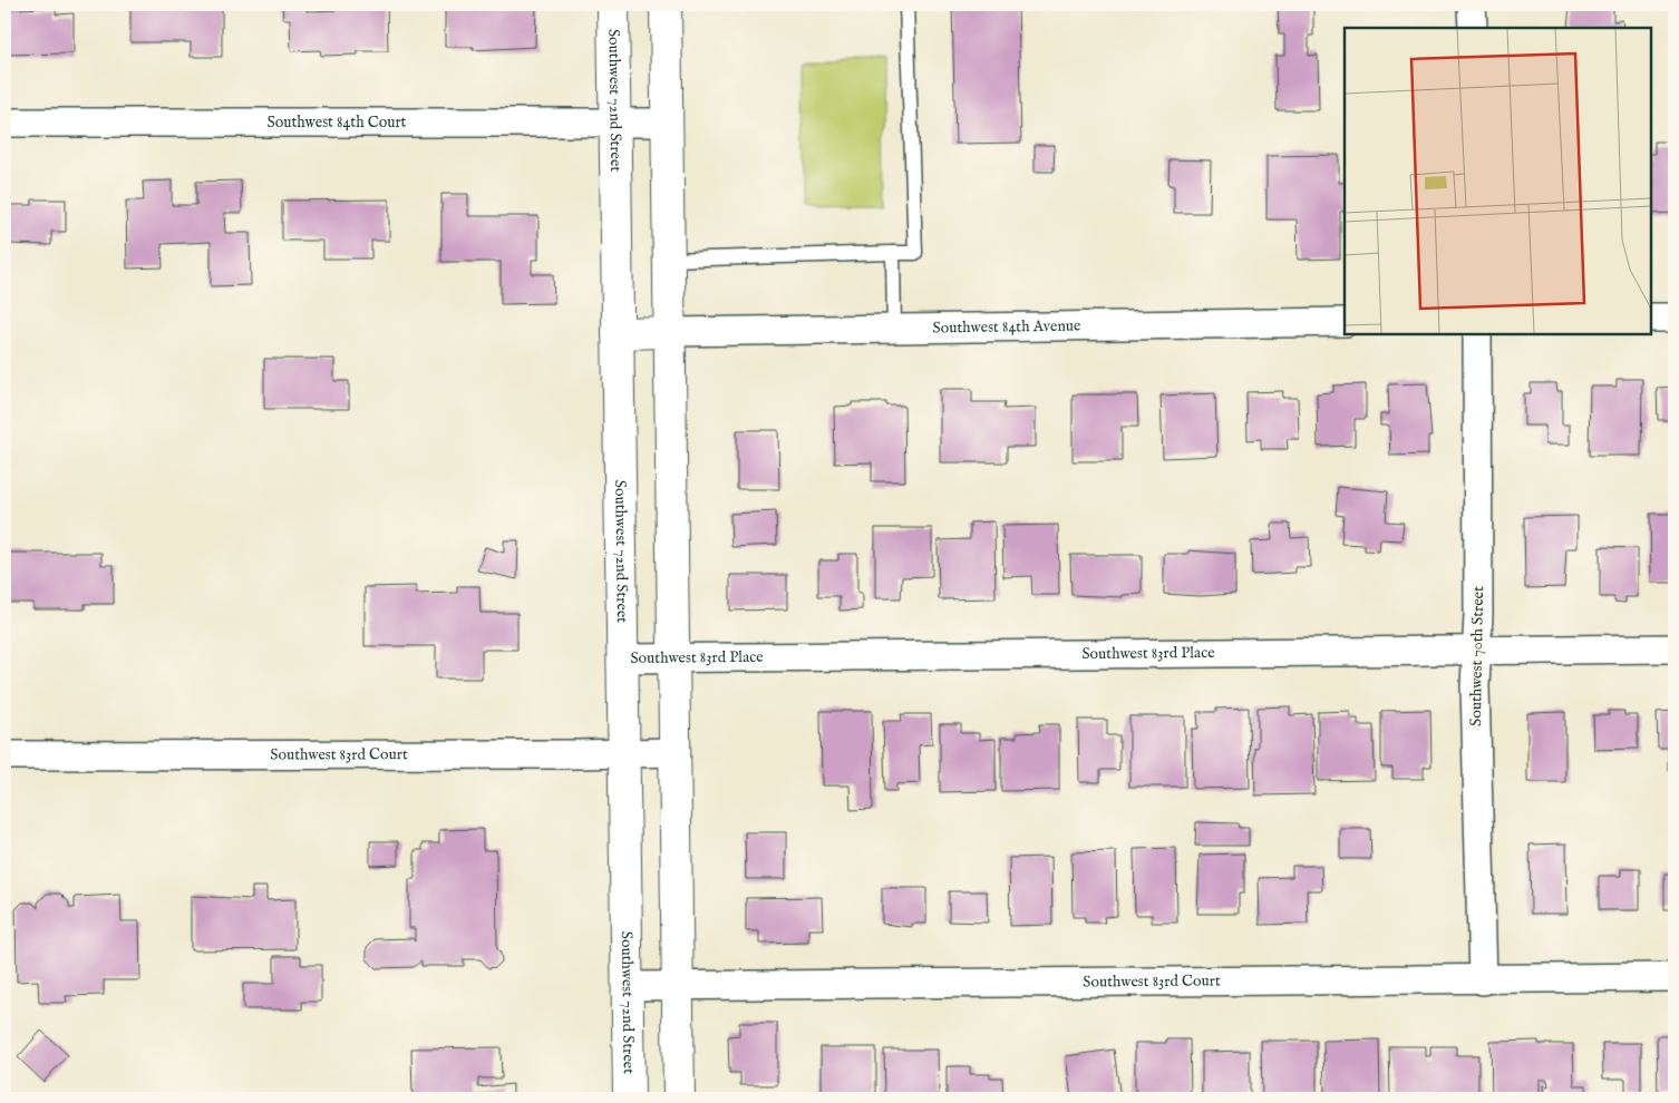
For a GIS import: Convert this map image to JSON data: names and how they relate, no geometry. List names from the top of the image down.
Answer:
{
  "streets": {
    "main road": ["Southwest 72nd Street"],
    "street": [
      "Southwest 84th Court",
      "Southwest 84th Avenue",
      "Southwest 83rd Place",
      "Southwest 70th Street",
      "Southwest 83rd Court"
    ]
  },
  "crossings": [
    ["Southwest 72nd Street", "Southwest 84th Court"],
    ["Southwest 72nd Street", "Southwest 83rd Place"],
    ["Southwest 72nd Street", "Southwest 83rd Court"],
    ["Southwest 83rd Place", "Southwest 70th Street"],
    ["Southwest 70th Street", "Southwest 83rd Court"]
  ]
}
